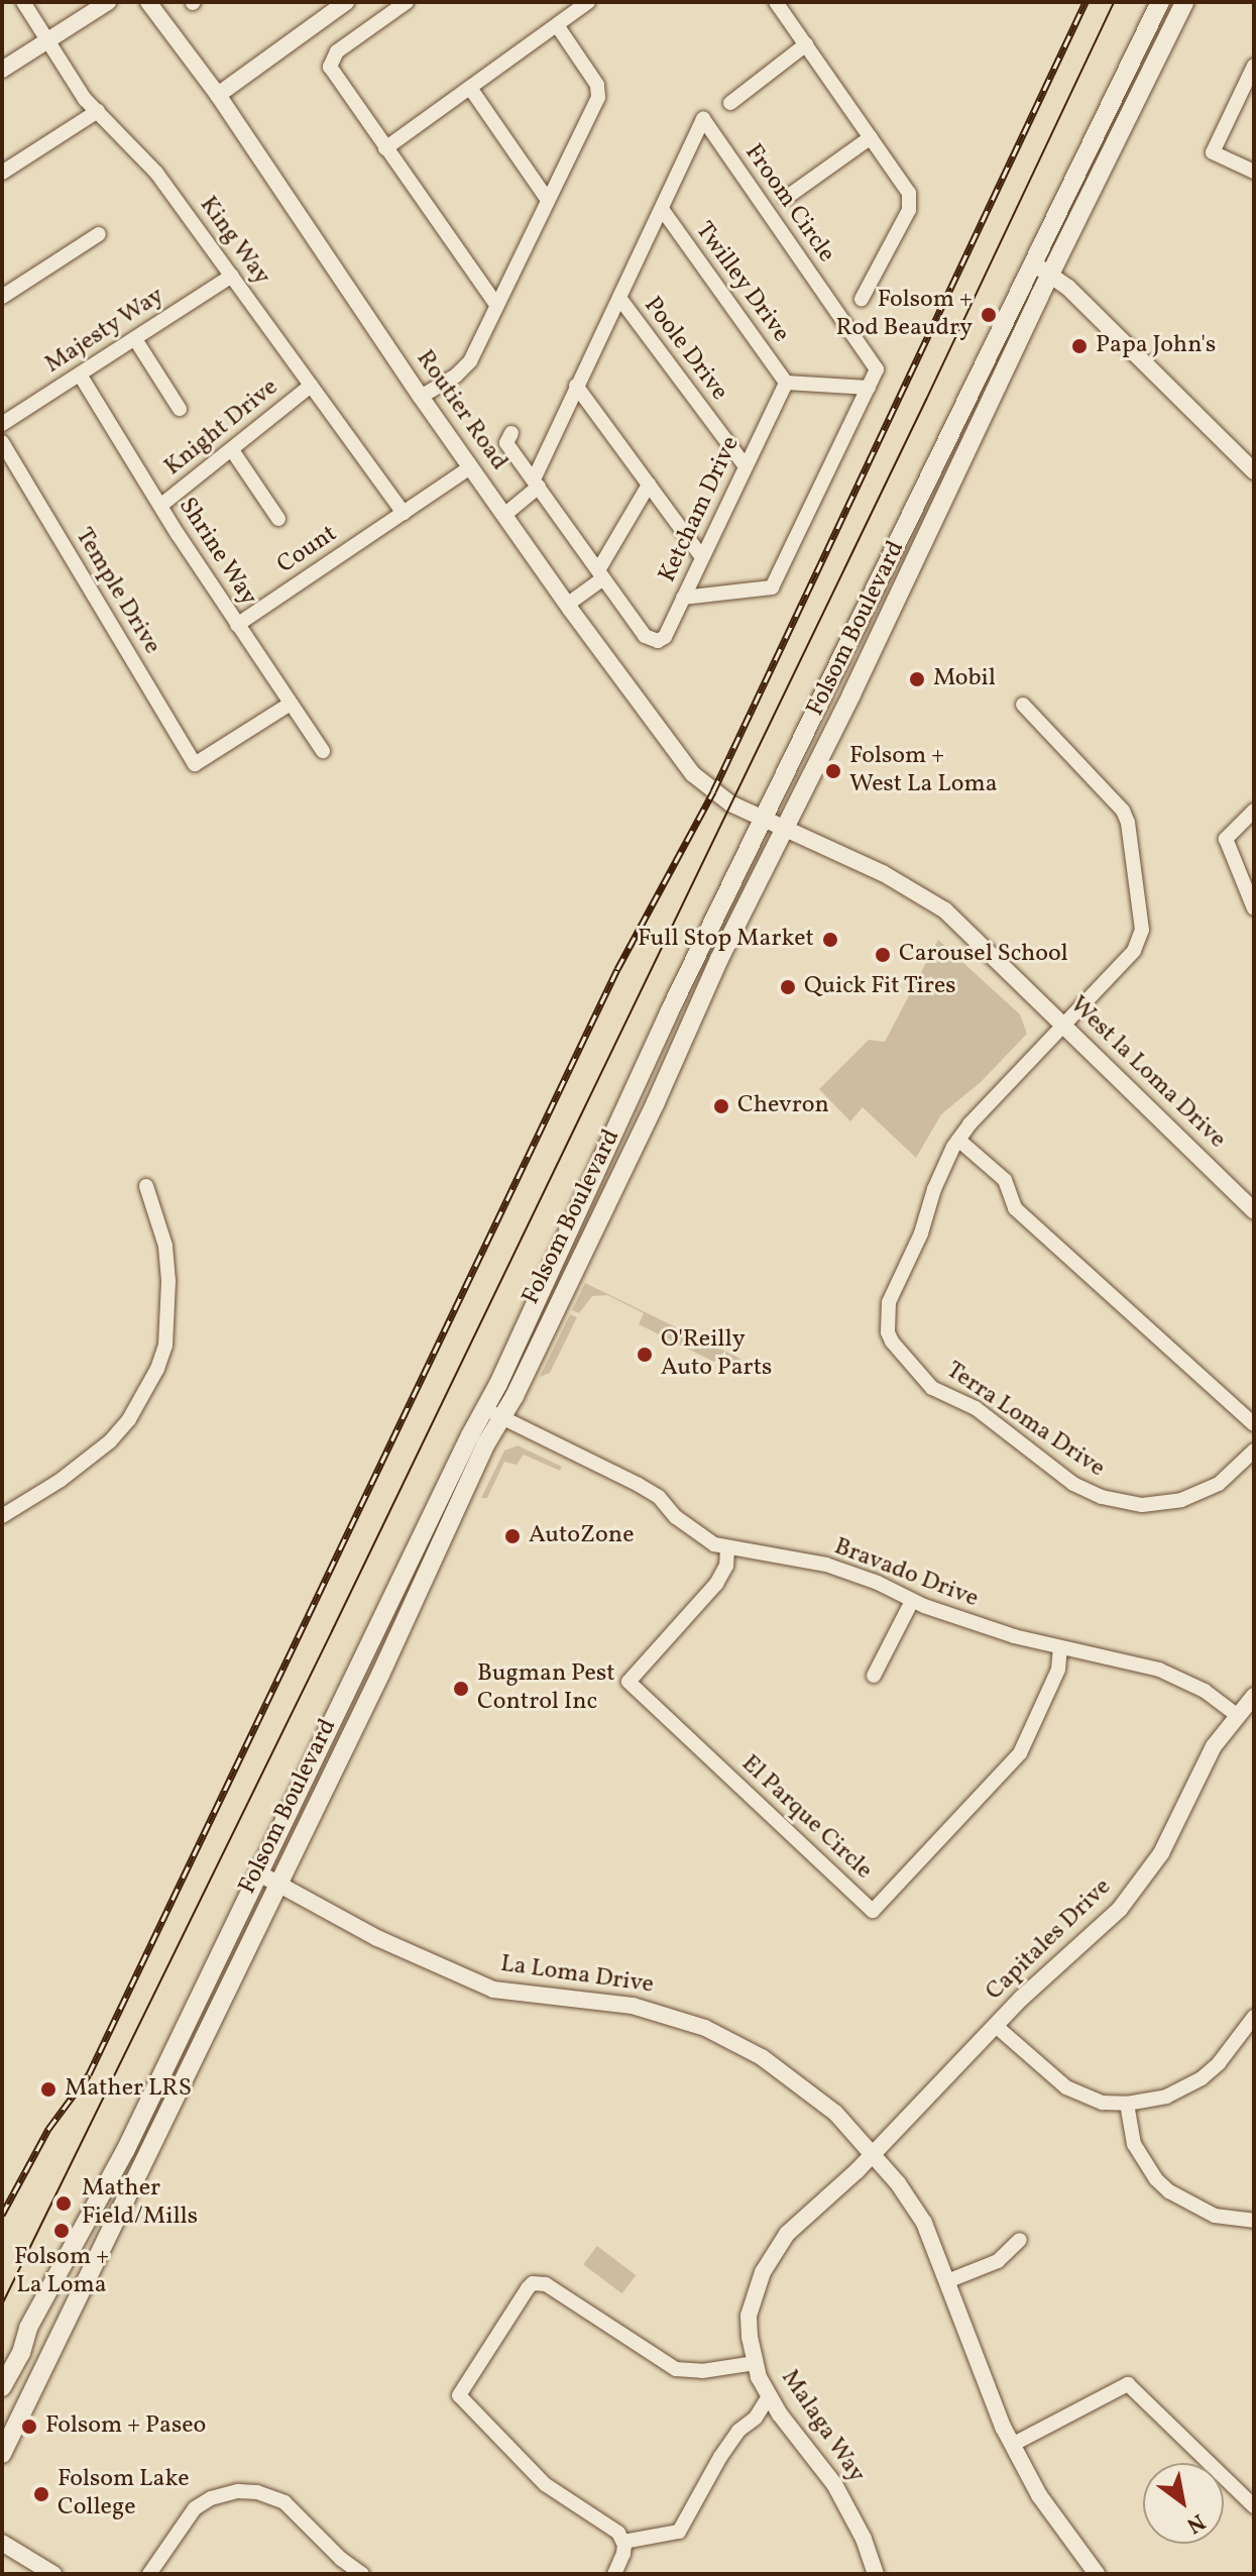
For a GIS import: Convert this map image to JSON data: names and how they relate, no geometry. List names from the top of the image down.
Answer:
{
  "streets": {
    "main road": ["Folsom Boulevard"],
    "street": [
      "Froom Circle",
      "King Way",
      "Twilley Drive",
      "Majesty Way",
      "Poole Drive",
      "Routier Road",
      "Knight Drive",
      "Ketcham Drive",
      "Count",
      "Shrine Way",
      "Temple Drive",
      "West la Loma Drive",
      "Terra Loma Drive",
      "Bravado Drive",
      "El Parque Circle",
      "Capitales Drive",
      "La Loma Drive",
      "Malaga Way"
    ]
  },
  "crossings": [
    ["Froom Circle", "Twilley Drive"],
    ["Froom Circle", "Poole Drive"],
    ["King Way", "Majesty Way"],
    ["King Way", "Knight Drive"],
    ["King Way", "Count"],
    ["Twilley Drive", "Ketcham Drive"],
    ["Majesty Way", "Shrine Way"],
    ["Poole Drive", "Ketcham Drive"],
    ["Routier Road", "Count"],
    ["Routier Road", "Folsom Boulevard"],
    ["Routier Road", "West la Loma Drive"],
    ["Knight Drive", "Shrine Way"],
    ["Count", "Shrine Way"],
    ["Shrine Way", "Temple Drive"],
    ["Folsom Boulevard", "West la Loma Drive"],
    ["Folsom Boulevard", "Bravado Drive"],
    ["Folsom Boulevard", "La Loma Drive"],
    ["West la Loma Drive", "Terra Loma Drive"],
    ["Bravado Drive", "El Parque Circle"],
    ["Bravado Drive", "Capitales Drive"],
    ["Capitales Drive", "La Loma Drive"],
    ["Capitales Drive", "Malaga Way"],
    ["La Loma Drive", "Malaga Way"]
  ],
  "places": [
    "Folsom + Rod Beaudry",
    "Papa John's",
    "Mobil",
    "Folsom + West La Loma",
    "Full Stop Market",
    "Carousel School",
    "Quick Fit Tires",
    "Chevron",
    "O'Reilly Auto Parts",
    "AutoZone",
    "Bugman Pest Control Inc",
    "Mather LRS",
    "Mather Field/Mills",
    "Folsom + La Loma",
    "Folsom + Paseo",
    "Folsom Lake College"
  ],
  "north": "bottom right"
}
